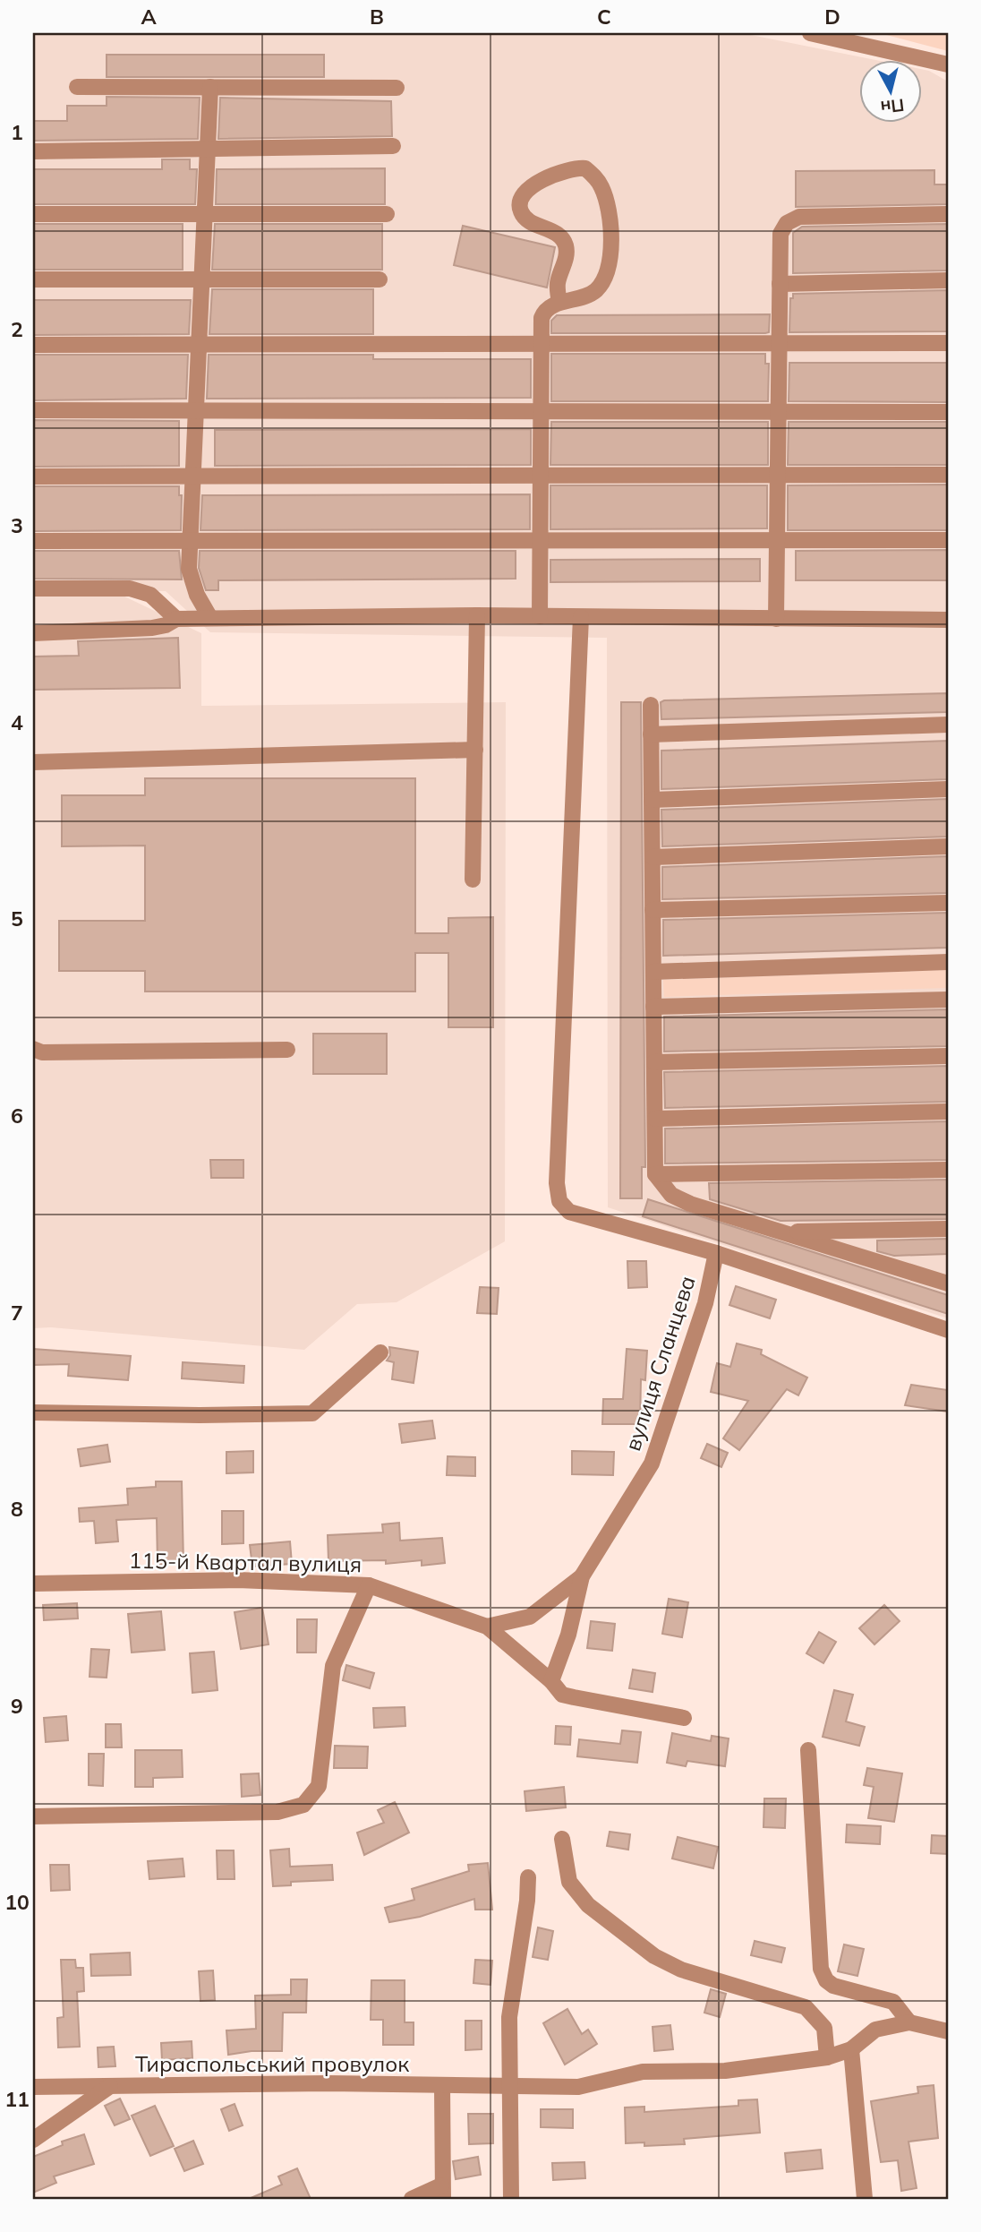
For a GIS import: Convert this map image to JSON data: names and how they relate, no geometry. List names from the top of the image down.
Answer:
{
  "streets": {
    "street": ["вулиця Сланцева", "115-й Квартал вулиця", "Тираспольський провулок"]
  },
  "crossings": [
    ["вулиця Сланцева", "115-й Квартал вулиця"]
  ],
  "north": "bottom",
  "grid": {
    "columns": [
      "A",
      "B",
      "C",
      "D"
    ],
    "rows": [
      "1",
      "2",
      "3",
      "4",
      "5",
      "6",
      "7",
      "8",
      "9",
      "10",
      "11"
    ]
  }
}
